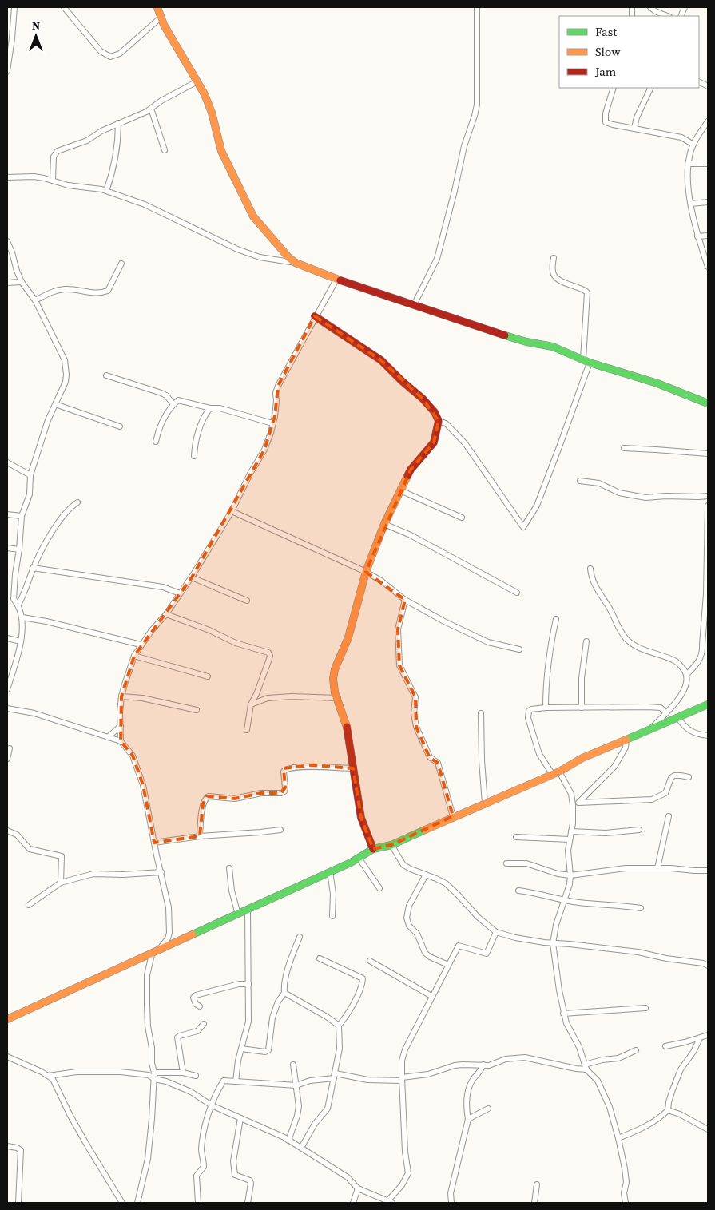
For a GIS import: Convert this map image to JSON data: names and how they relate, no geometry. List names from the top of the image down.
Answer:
{
  "legend": ["Fast", "Slow", "Jam"],
  "north": "top"
}
